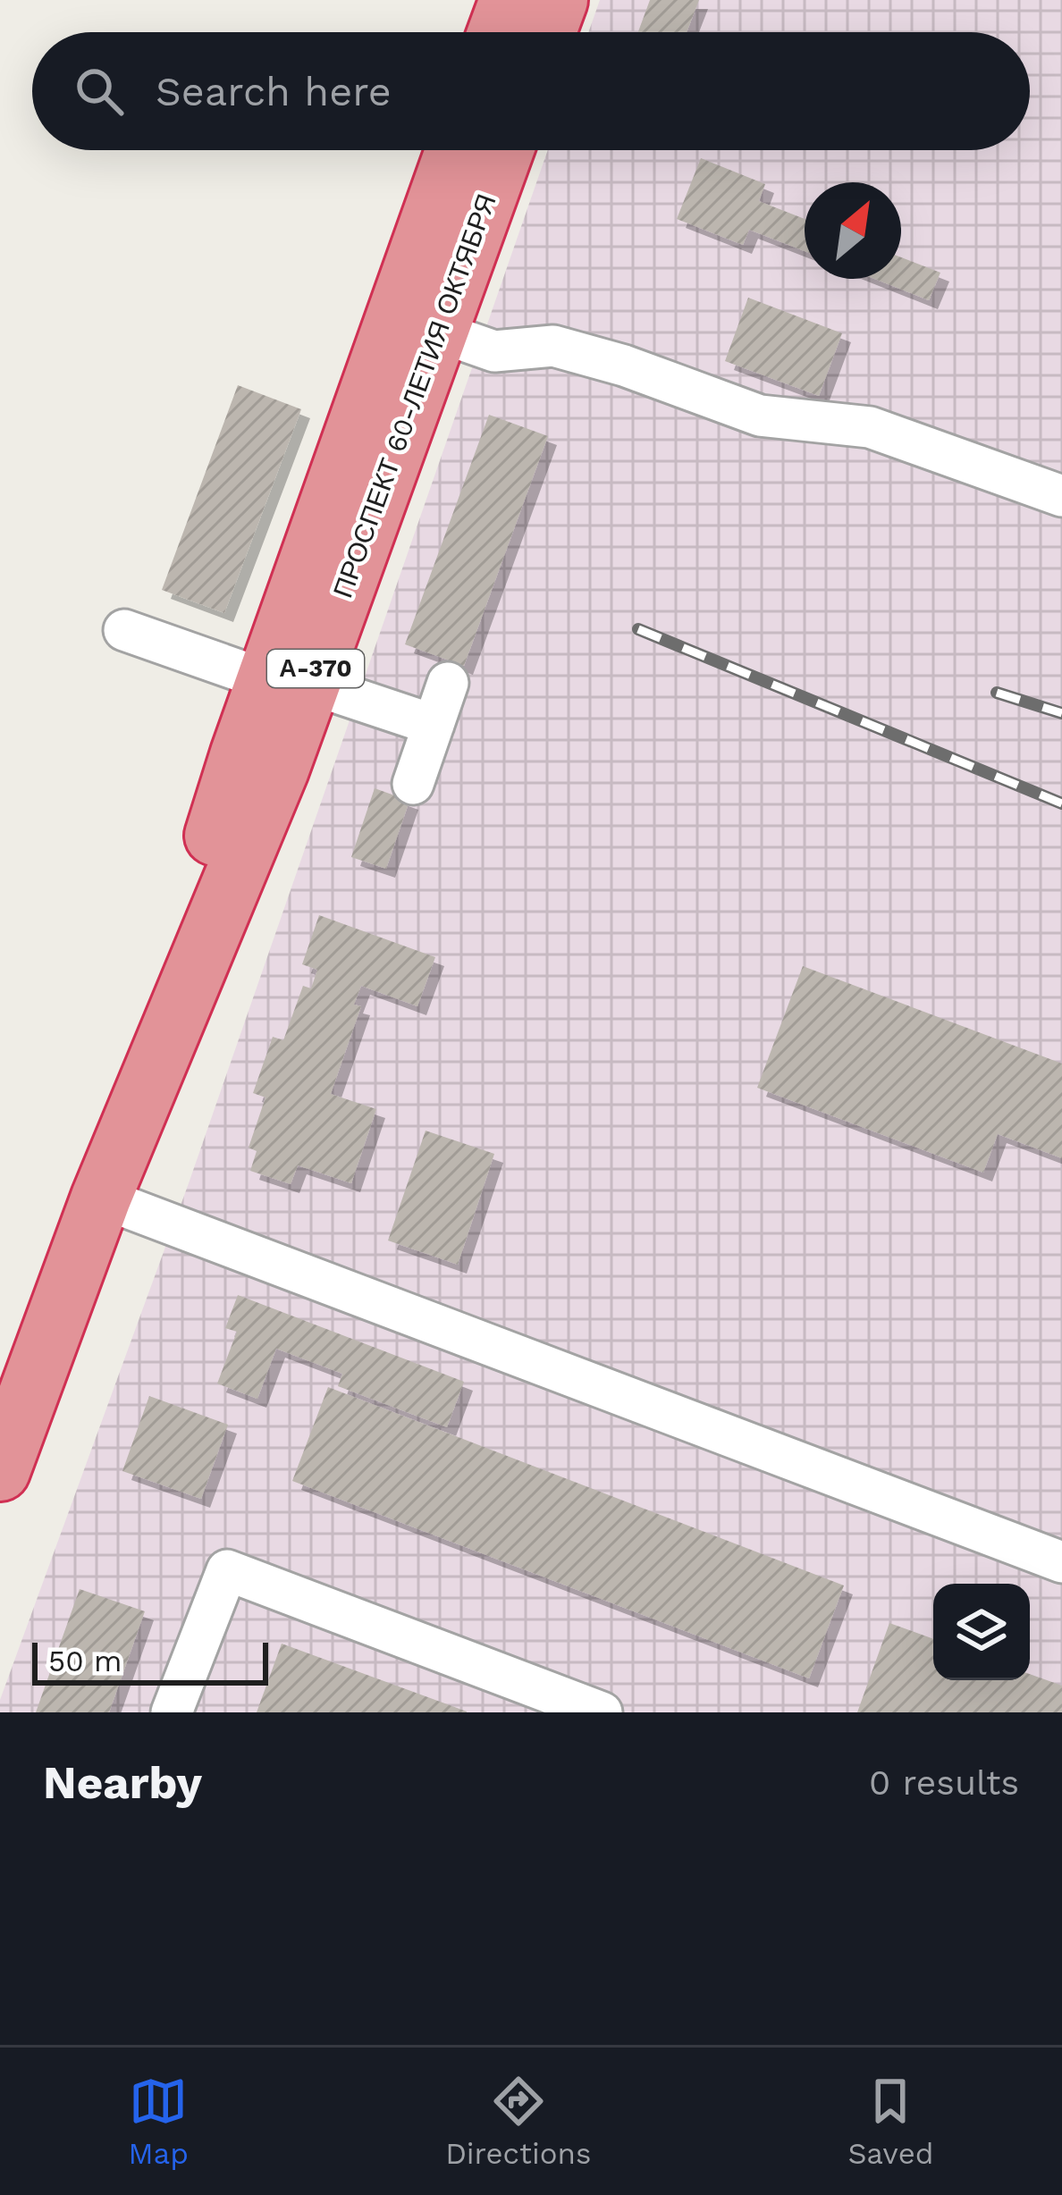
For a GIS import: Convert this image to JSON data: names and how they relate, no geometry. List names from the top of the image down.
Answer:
{
  "streets": {
    "highway": ["ПРОСПЕКТ 60-ЛЕТИЯ ОКТЯБРЯ", "А-370"]
  },
  "scale_bar": "50 m",
  "north": "top right",
  "page": {
    "search": "Search here",
    "scale": "50 m",
    "heading": ["Nearby", "0 results"],
    "nav": ["Map", "Directions", "Saved"]
  }
}
